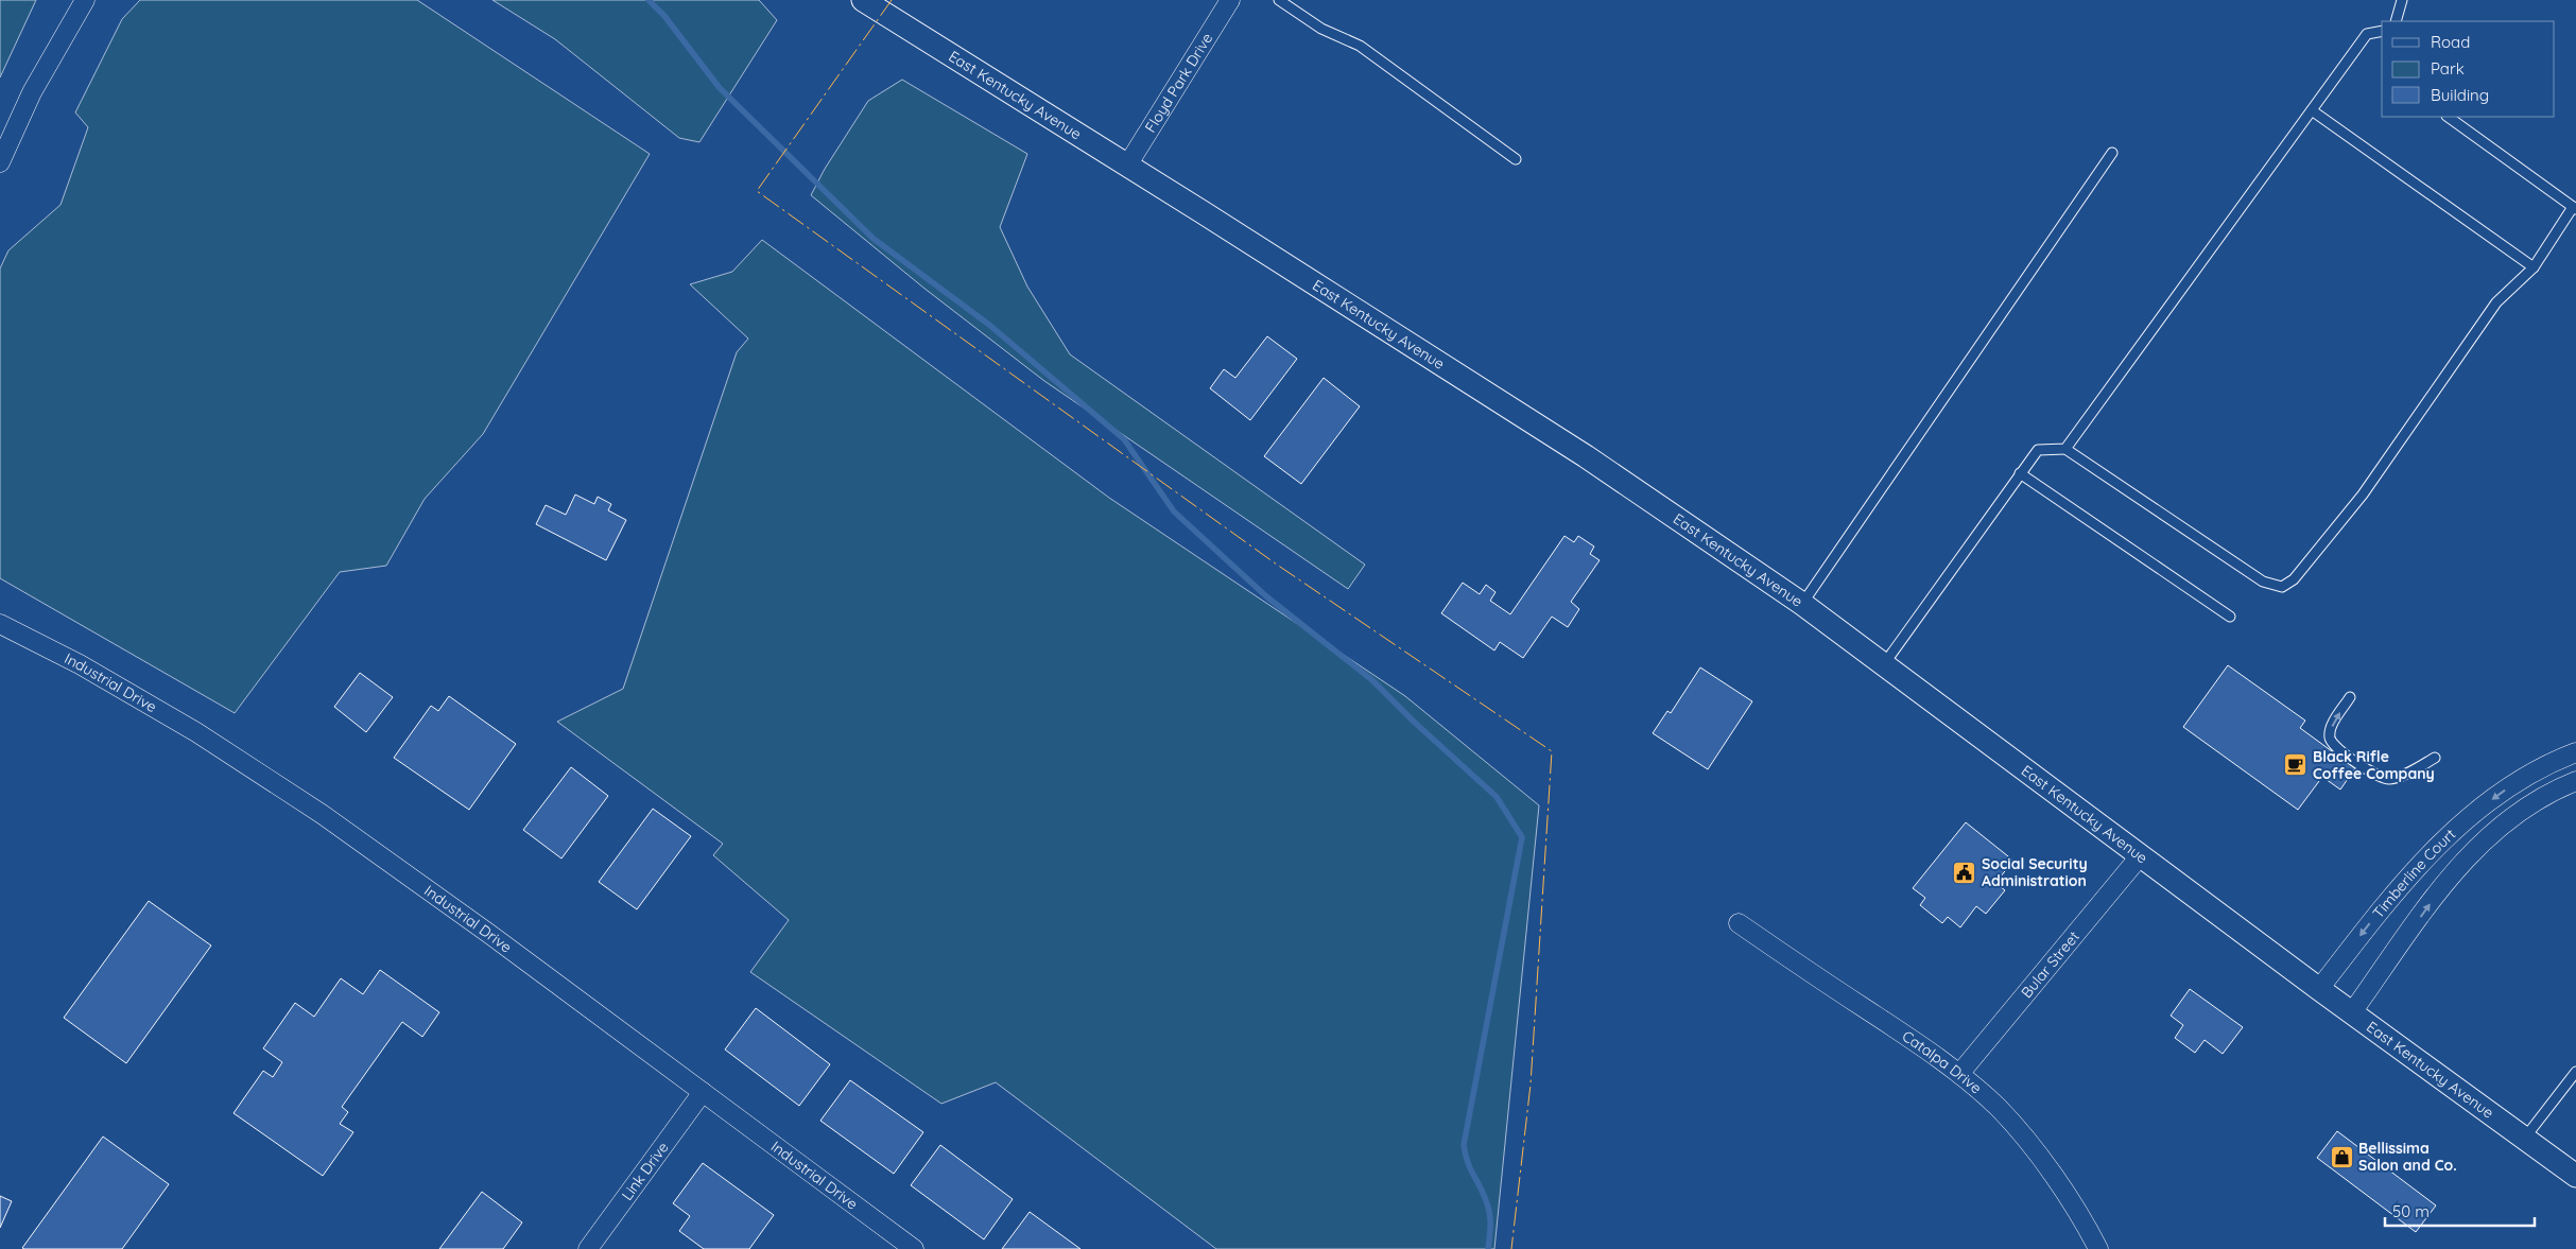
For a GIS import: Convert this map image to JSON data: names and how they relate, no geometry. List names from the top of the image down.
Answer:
{
  "streets": {
    "street": [
      "Floyd Park Drive",
      "East Kentucky Avenue",
      "Industrial Drive",
      "Timberline Court",
      "Bular Street",
      "Catalpa Drive",
      "Link Drive"
    ]
  },
  "crossings": [
    ["Floyd Park Drive", "East Kentucky Avenue"],
    ["East Kentucky Avenue", "Timberline Court"],
    ["East Kentucky Avenue", "Bular Street"],
    ["Industrial Drive", "Link Drive"],
    ["Bular Street", "Catalpa Drive"]
  ],
  "places": {
    "cafe": ["Black Rifle Coffee Company"],
    "public building": ["Social Security Administration"],
    "shop": ["Bellissima Salon and Co."]
  },
  "legend": ["Road", "Park", "Building"],
  "scale_bar": "50 m"
}
